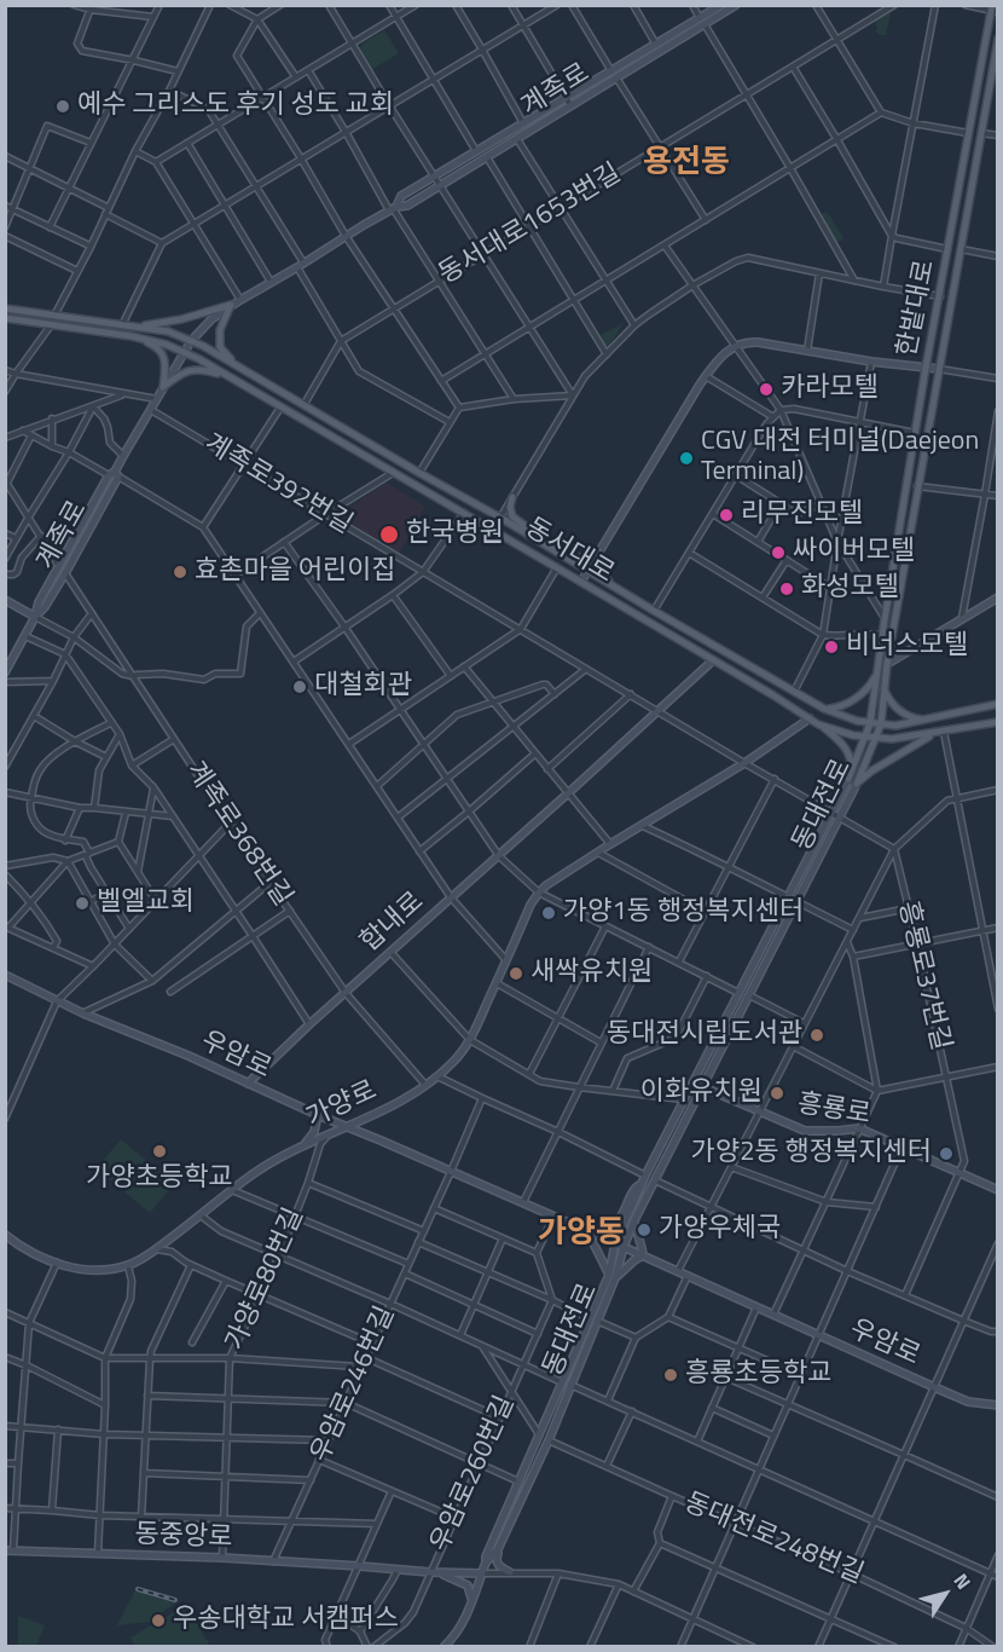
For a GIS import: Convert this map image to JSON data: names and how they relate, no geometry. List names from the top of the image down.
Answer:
{
  "streets": {
    "main road": [
      "계족로",
      "한밭대로",
      "동서대로",
      "동대전로",
      "합내로",
      "우암로",
      "가양로",
      "흥룡로",
      "동중앙로"
    ],
    "street": [
      "동서대로1653번길",
      "계족로392번길",
      "계족로368번길",
      "흥룡로37번길",
      "가양로80번길",
      "우암로246번길",
      "우암로260번길",
      "동대전로248번길"
    ]
  },
  "crossings": [
    ["계족로", "계족로392번길"],
    ["계족로", "동서대로"],
    ["계족로", "계족로368번길"],
    ["동서대로1653번길", "동서대로"],
    ["한밭대로", "동서대로"],
    ["한밭대로", "동대전로"],
    ["계족로392번길", "동대전로"],
    ["계족로392번길", "합내로"],
    ["계족로392번길", "가양로"],
    ["동서대로", "동대전로"],
    ["동서대로", "합내로"],
    ["동서대로", "가양로"],
    ["동대전로", "우암로"],
    ["동대전로", "흥룡로"],
    ["동대전로", "우암로260번길"],
    ["동대전로", "동중앙로"],
    ["동대전로", "동대전로248번길"],
    ["계족로368번길", "합내로"],
    ["계족로368번길", "가양로"],
    ["합내로", "우암로"],
    ["흥룡로37번길", "흥룡로"],
    ["우암로", "가양로"],
    ["우암로", "우암로246번길"],
    ["가양로", "가양로80번길"],
    ["가양로80번길", "동중앙로"],
    ["우암로246번길", "동중앙로"],
    ["우암로260번길", "동중앙로"]
  ],
  "districts": ["용전동", "가양동"],
  "places": [
    "예수 그리스도 후기 성도 교회",
    "카라모텔",
    "CGV 대전 터미널(Daejeon Terminal)",
    "리무진모텔",
    "한국병원",
    "싸이버모텔",
    "효촌마을 어린이집",
    "화성모텔",
    "비너스모텔",
    "대철회관",
    "벨엘교회",
    "가양1동 행정복지센터",
    "새싹유치원",
    "동대전시립도서관",
    "이화유치원",
    "가양초등학교",
    "가양2동 행정복지센터",
    "가양우체국",
    "흥룡초등학교",
    "우송대학교 서캠퍼스"
  ],
  "north": "top right"
}
